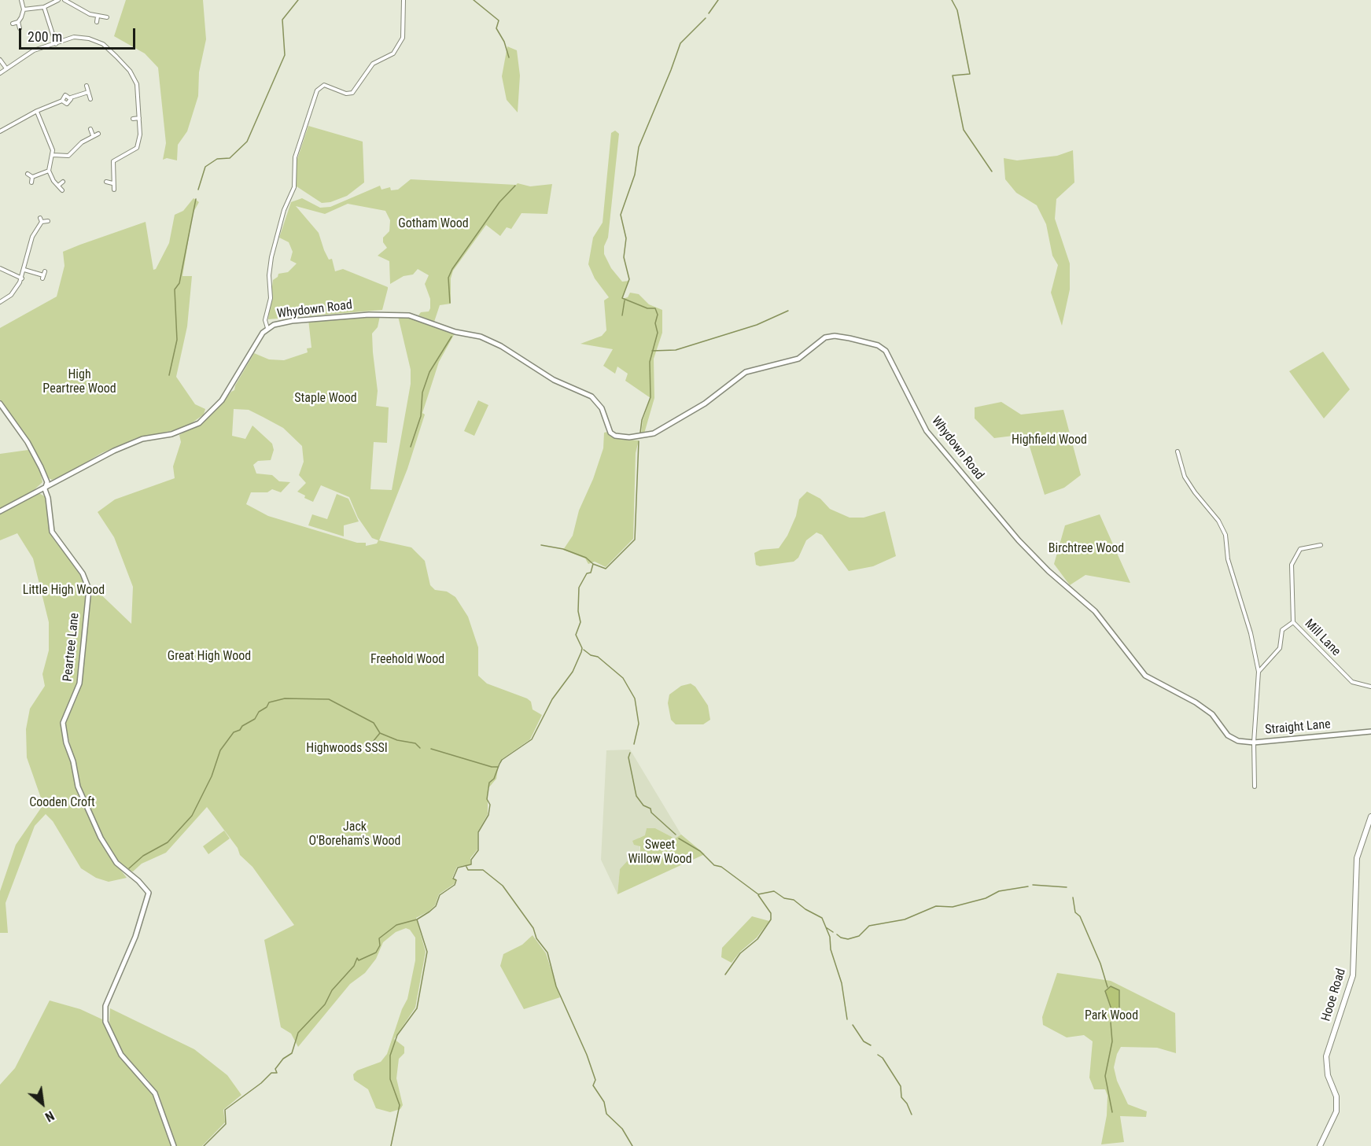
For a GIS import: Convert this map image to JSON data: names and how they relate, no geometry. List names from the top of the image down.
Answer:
{
  "streets": {
    "main road": ["Hooe Road"],
    "street": [
      "Whydown Road",
      "Mill Lane",
      "Peartree Lane",
      "Straight Lane"
    ]
  },
  "crossings": [
    ["Whydown Road", "Peartree Lane"],
    ["Whydown Road", "Straight Lane"]
  ],
  "parks": [
    "Gotham Wood",
    "High Peartree Wood",
    "Staple Wood",
    "Highfield Wood",
    "Birchtree Wood",
    "Little High Wood",
    "Great High Wood",
    "Freehold Wood",
    "Highwoods SSSI",
    "Cooden Croft",
    "Jack O'Boreham's Wood",
    "Sweet Willow Wood",
    "Park Wood"
  ],
  "scale_bar": "200 m",
  "north": "bottom right"
}
